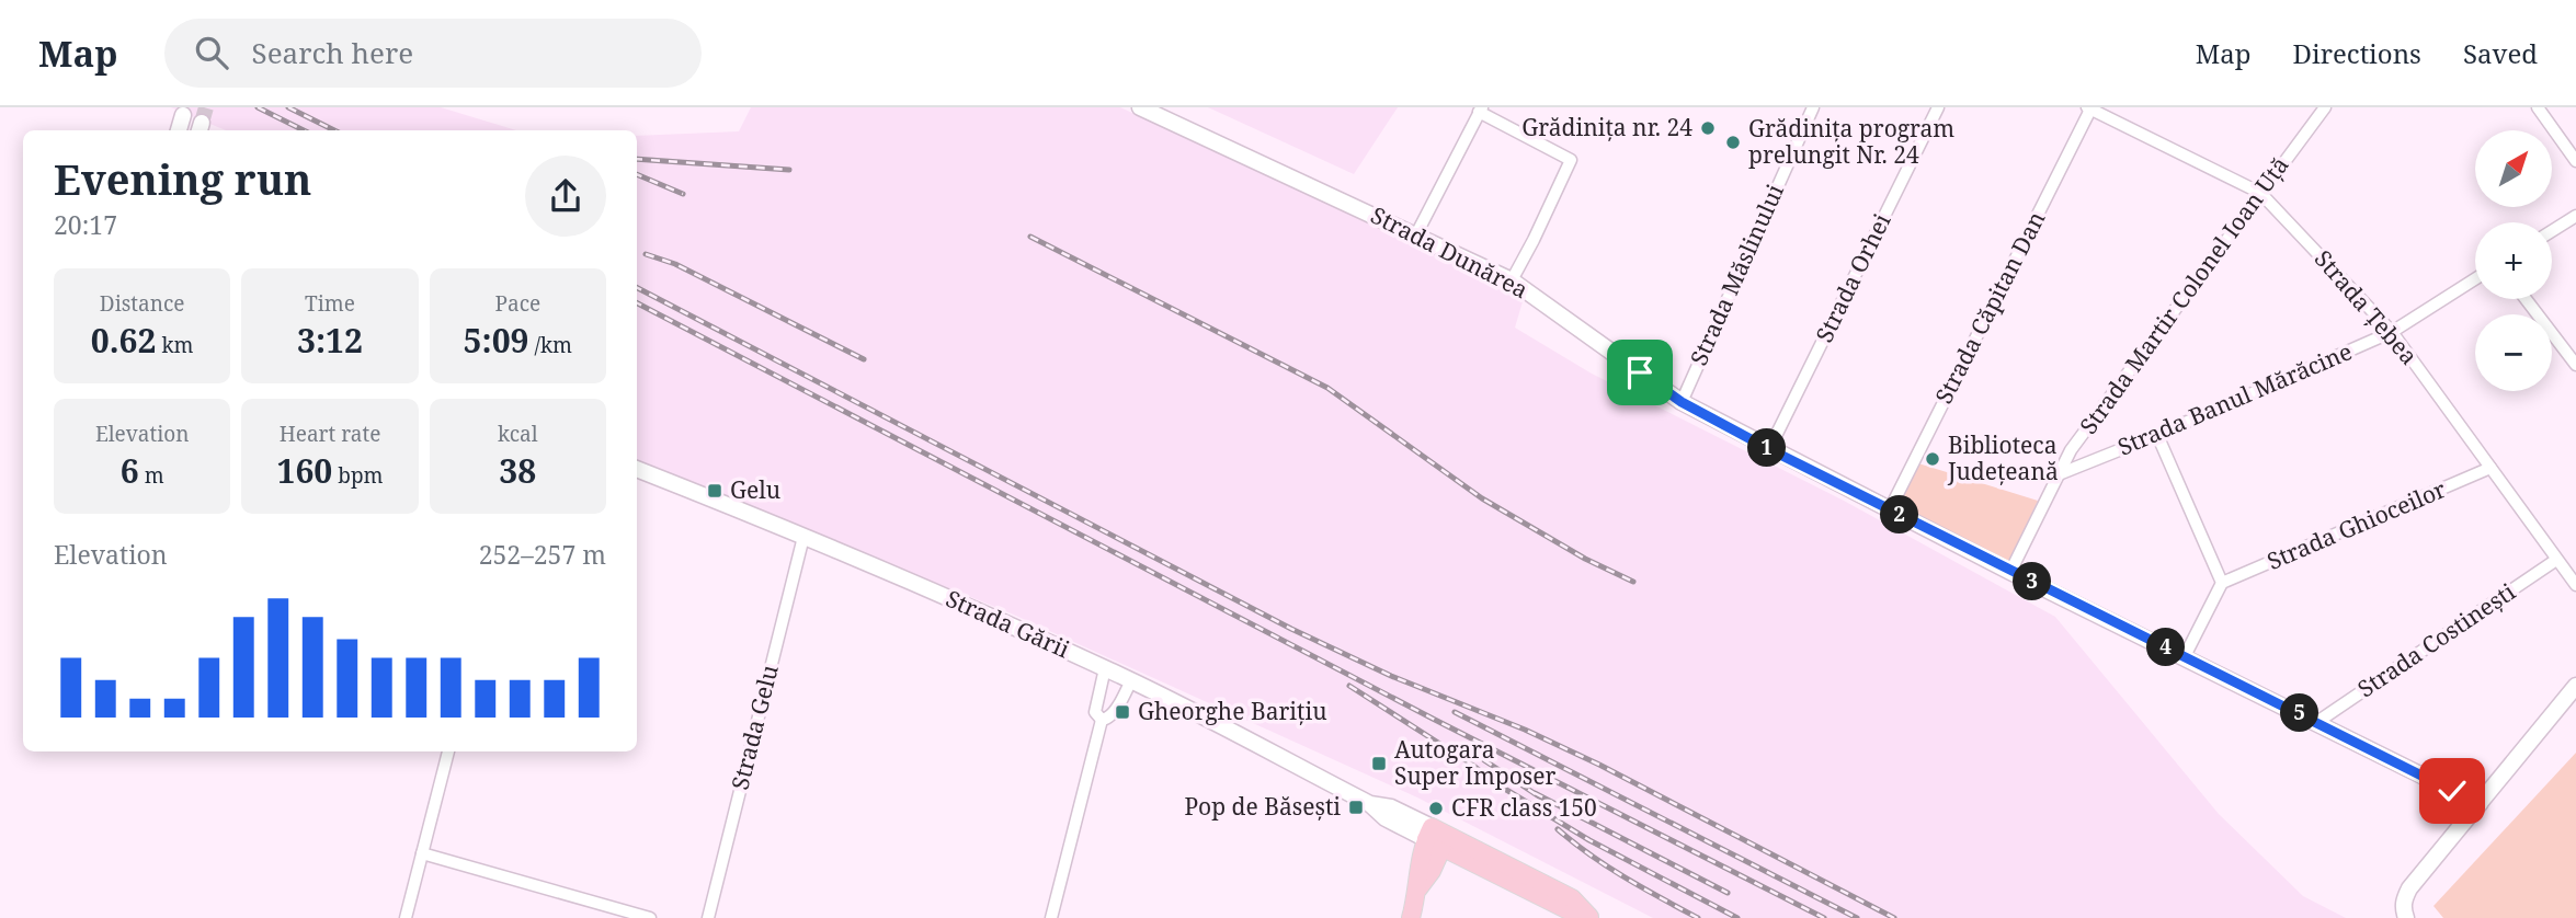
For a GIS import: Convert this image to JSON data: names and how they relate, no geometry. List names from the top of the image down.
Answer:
{
  "streets": {
    "main road": ["Strada Gării"],
    "street": [
      "Strada Dunărea",
      "Strada Măslinului",
      "Strada Orhei",
      "Strada Martir Colonel Ioan Uță",
      "Strada Căpitan Dan",
      "Strada Țebea",
      "Strada Banul Mărăcine",
      "Strada Ghioceilor",
      "Strada Costinești",
      "Strada Gelu"
    ]
  },
  "crossings": [
    ["Strada Dunărea", "Strada Măslinului"],
    ["Strada Dunărea", "Strada Orhei"],
    ["Strada Dunărea", "Strada Martir Colonel Ioan Uță"],
    ["Strada Dunărea", "Strada Căpitan Dan"],
    ["Strada Dunărea", "Strada Costinești"],
    ["Strada Martir Colonel Ioan Uță", "Strada Țebea"],
    ["Strada Martir Colonel Ioan Uță", "Strada Banul Mărăcine"],
    ["Strada Căpitan Dan", "Strada Țebea"],
    ["Strada Țebea", "Strada Banul Mărăcine"],
    ["Strada Țebea", "Strada Ghioceilor"],
    ["Strada Țebea", "Strada Costinești"],
    ["Strada Gării", "Strada Gelu"]
  ],
  "places": {
    "other": [
      "Grădinița nr. 24",
      "Grădinița program prelungit Nr. 24",
      "Biblioteca Județeană",
      "CFR class 150"
    ],
    "transit": [
      "Gelu",
      "Gheorghe Barițiu",
      "Autogara Super Imposer",
      "Pop de Băsești"
    ]
  },
  "north": "top right",
  "page": {
    "header": "Map",
    "search": "Search here",
    "nav": ["Map", "Directions", "Saved"],
    "map_buttons": ["+", "−"],
    "heading": ["Evening run", "20:17"],
    "stats": [
      ["Distance", "0.62 km"],
      ["Time", "3:12"],
      ["Pace", "5:09 /km"],
      ["Elevation", "6 m"],
      ["Heart rate", "160 bpm"],
      ["kcal", "38"]
    ],
    "pins": [
      "1",
      "2",
      "3",
      "4",
      "5"
    ],
    "chart": ["Elevation", "252–257 m"]
  }
}
